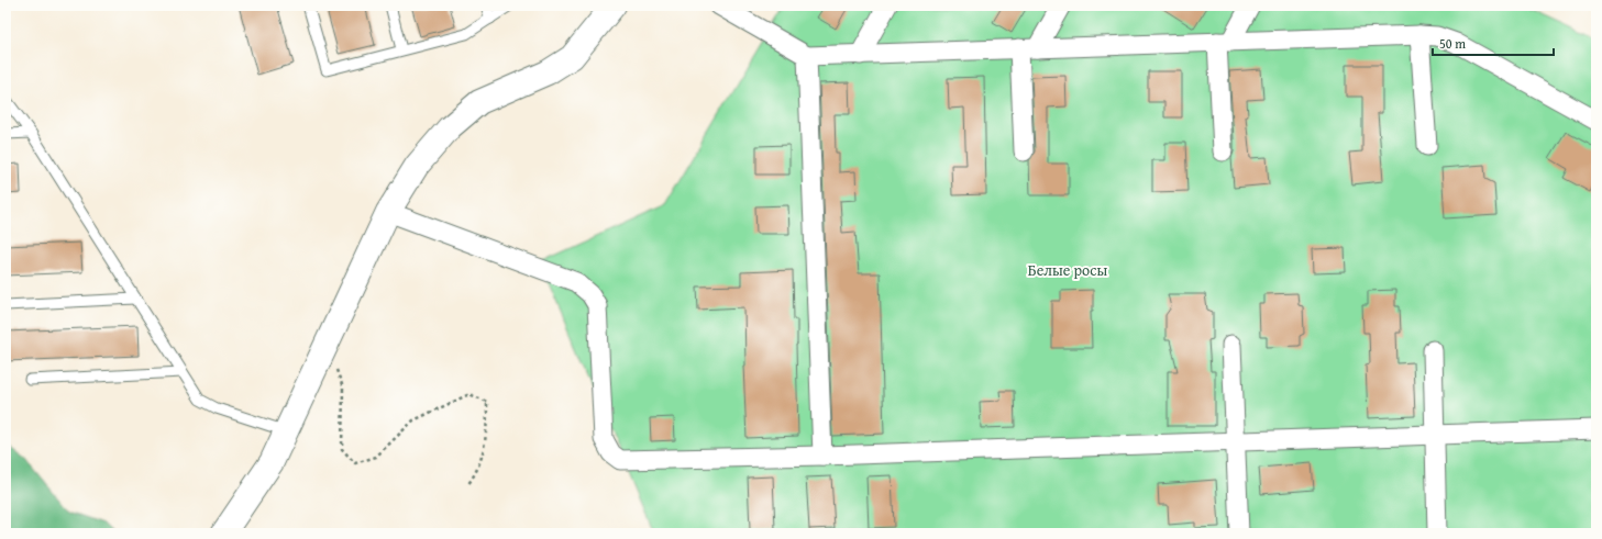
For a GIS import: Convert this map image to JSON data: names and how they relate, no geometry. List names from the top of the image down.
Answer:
{
  "parks": ["Белые росы"],
  "scale_bar": "50 m"
}
